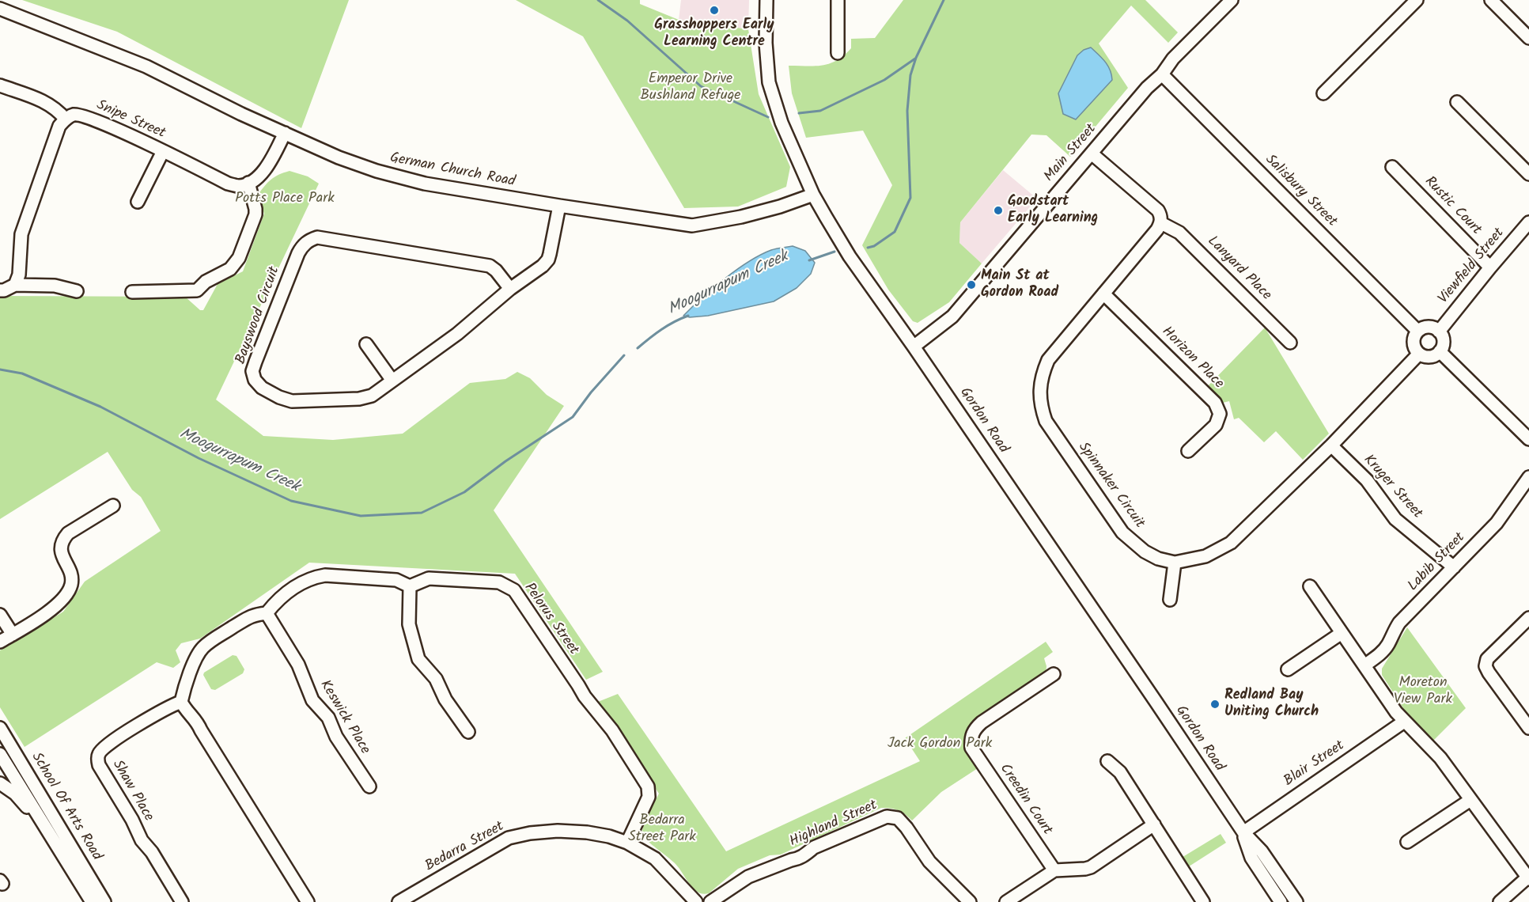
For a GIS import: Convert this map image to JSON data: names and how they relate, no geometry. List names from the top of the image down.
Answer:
{
  "streets": {
    "street": [
      "Snipe Street",
      "Main Street",
      "German Church Road",
      "Salisbury Street",
      "Rustic Court",
      "Viewfield Street",
      "Lanyard Place",
      "Bayswood Circuit",
      "Horizon Place",
      "Gordon Road",
      "Spinnaker Circuit",
      "Kruger Street",
      "Labib Street",
      "Pelorus Street",
      "Keswick Place",
      "Blair Street",
      "Shaw Place",
      "Creedin Court",
      "School Of Arts Road",
      "Highland Street",
      "Bedarra Street"
    ]
  },
  "crossings": [
    ["Main Street", "Salisbury Street"],
    ["Main Street", "Gordon Road"],
    ["German Church Road", "Bayswood Circuit"],
    ["German Church Road", "Gordon Road"],
    ["Salisbury Street", "Viewfield Street"],
    ["Salisbury Street", "Spinnaker Circuit"],
    ["Rustic Court", "Viewfield Street"],
    ["Viewfield Street", "Spinnaker Circuit"],
    ["Lanyard Place", "Spinnaker Circuit"],
    ["Horizon Place", "Spinnaker Circuit"],
    ["Gordon Road", "Blair Street"],
    ["Spinnaker Circuit", "Kruger Street"],
    ["Kruger Street", "Labib Street"],
    ["Pelorus Street", "Bedarra Street"]
  ],
  "water": ["Moogurrapum Creek"],
  "parks": [
    "Emperor Drive Bushland Refuge",
    "Potts Place Park",
    "Moreton View Park",
    "Jack Gordon Park",
    "Bedarra Street Park"
  ],
  "places": [
    "Grasshoppers Early Learning Centre",
    "Goodstart Early Learning",
    "Main St at Gordon Road",
    "Redland Bay Uniting Church"
  ]
}
